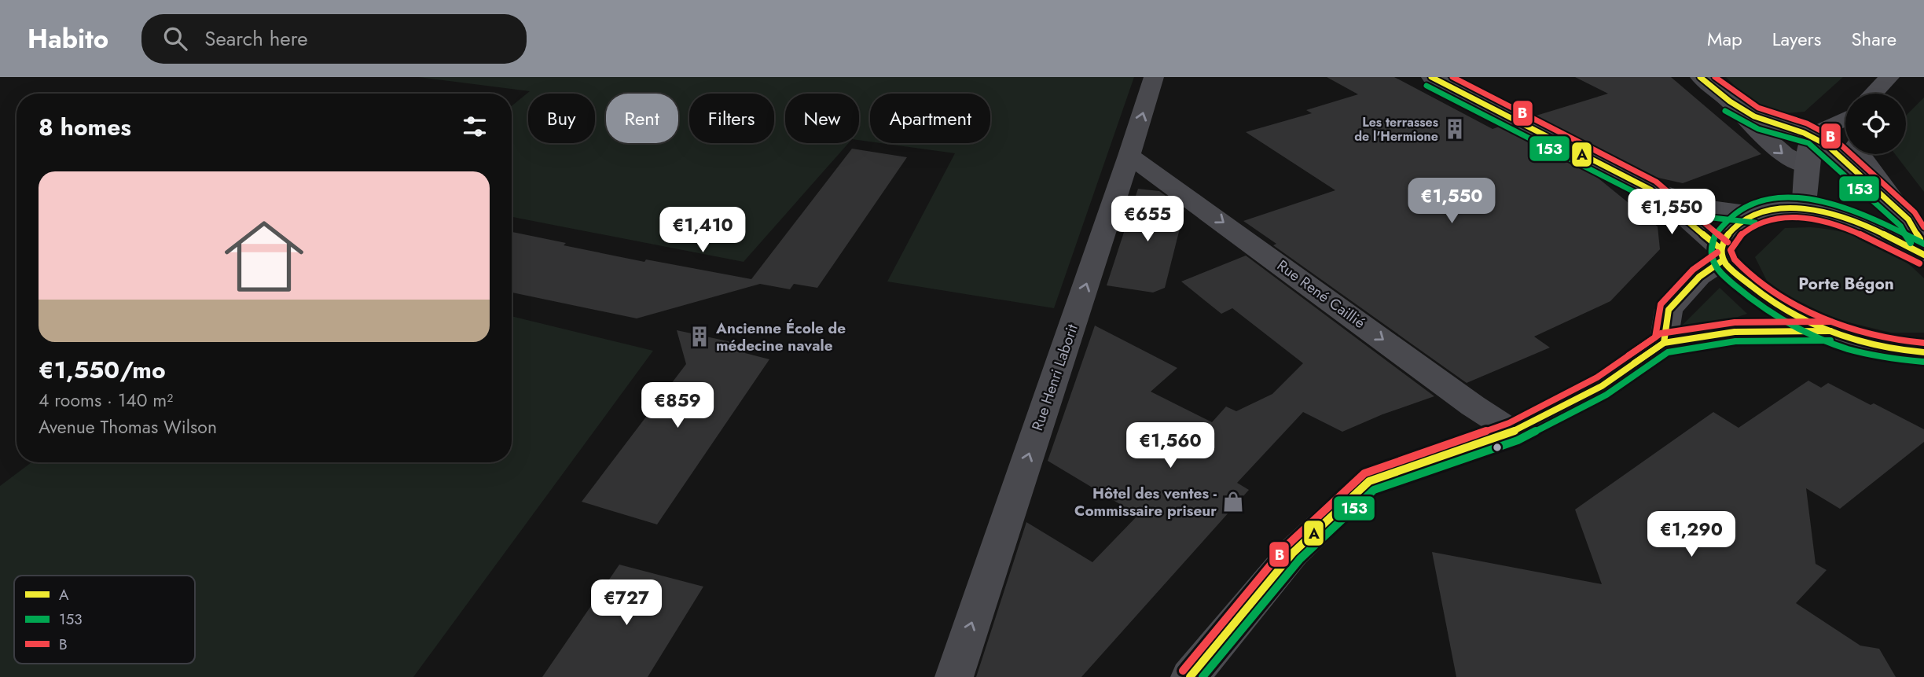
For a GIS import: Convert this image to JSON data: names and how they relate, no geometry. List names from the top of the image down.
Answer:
{
  "streets": {
    "street": ["Rue René Caillié", "Rue Henri Laborit"]
  },
  "crossings": [
    ["Rue René Caillié", "Rue Henri Laborit"]
  ],
  "one_way": ["Rue Henri Laborit"],
  "districts": ["Porte Bégon"],
  "places": {
    "building": ["Les terrasses de l'Hermione", "Ancienne École de médecine navale"],
    "shop": ["Hôtel des ventes - Commissaire priseur"]
  },
  "lines": ["transit line A", "transit line B", "transit line 153"],
  "legend": ["A", "153", "B"],
  "page": {
    "header": "Habito",
    "search": "Search here",
    "nav": ["Map", "Layers", "Share"],
    "chip": [
      "Buy",
      "Rent",
      "Filters",
      "New",
      "Apartment"
    ],
    "heading": "8 homes",
    "list": [
      {
        "name": "€1,550/mo",
        "note": "4 rooms · 140 m² · Avenue Thomas Wilson"
      }
    ],
    "price": [
      "€1,550",
      "€1,550",
      "€655",
      "€1,410",
      "€859",
      "€1,560",
      "€1,290",
      "€727"
    ]
  }
}
